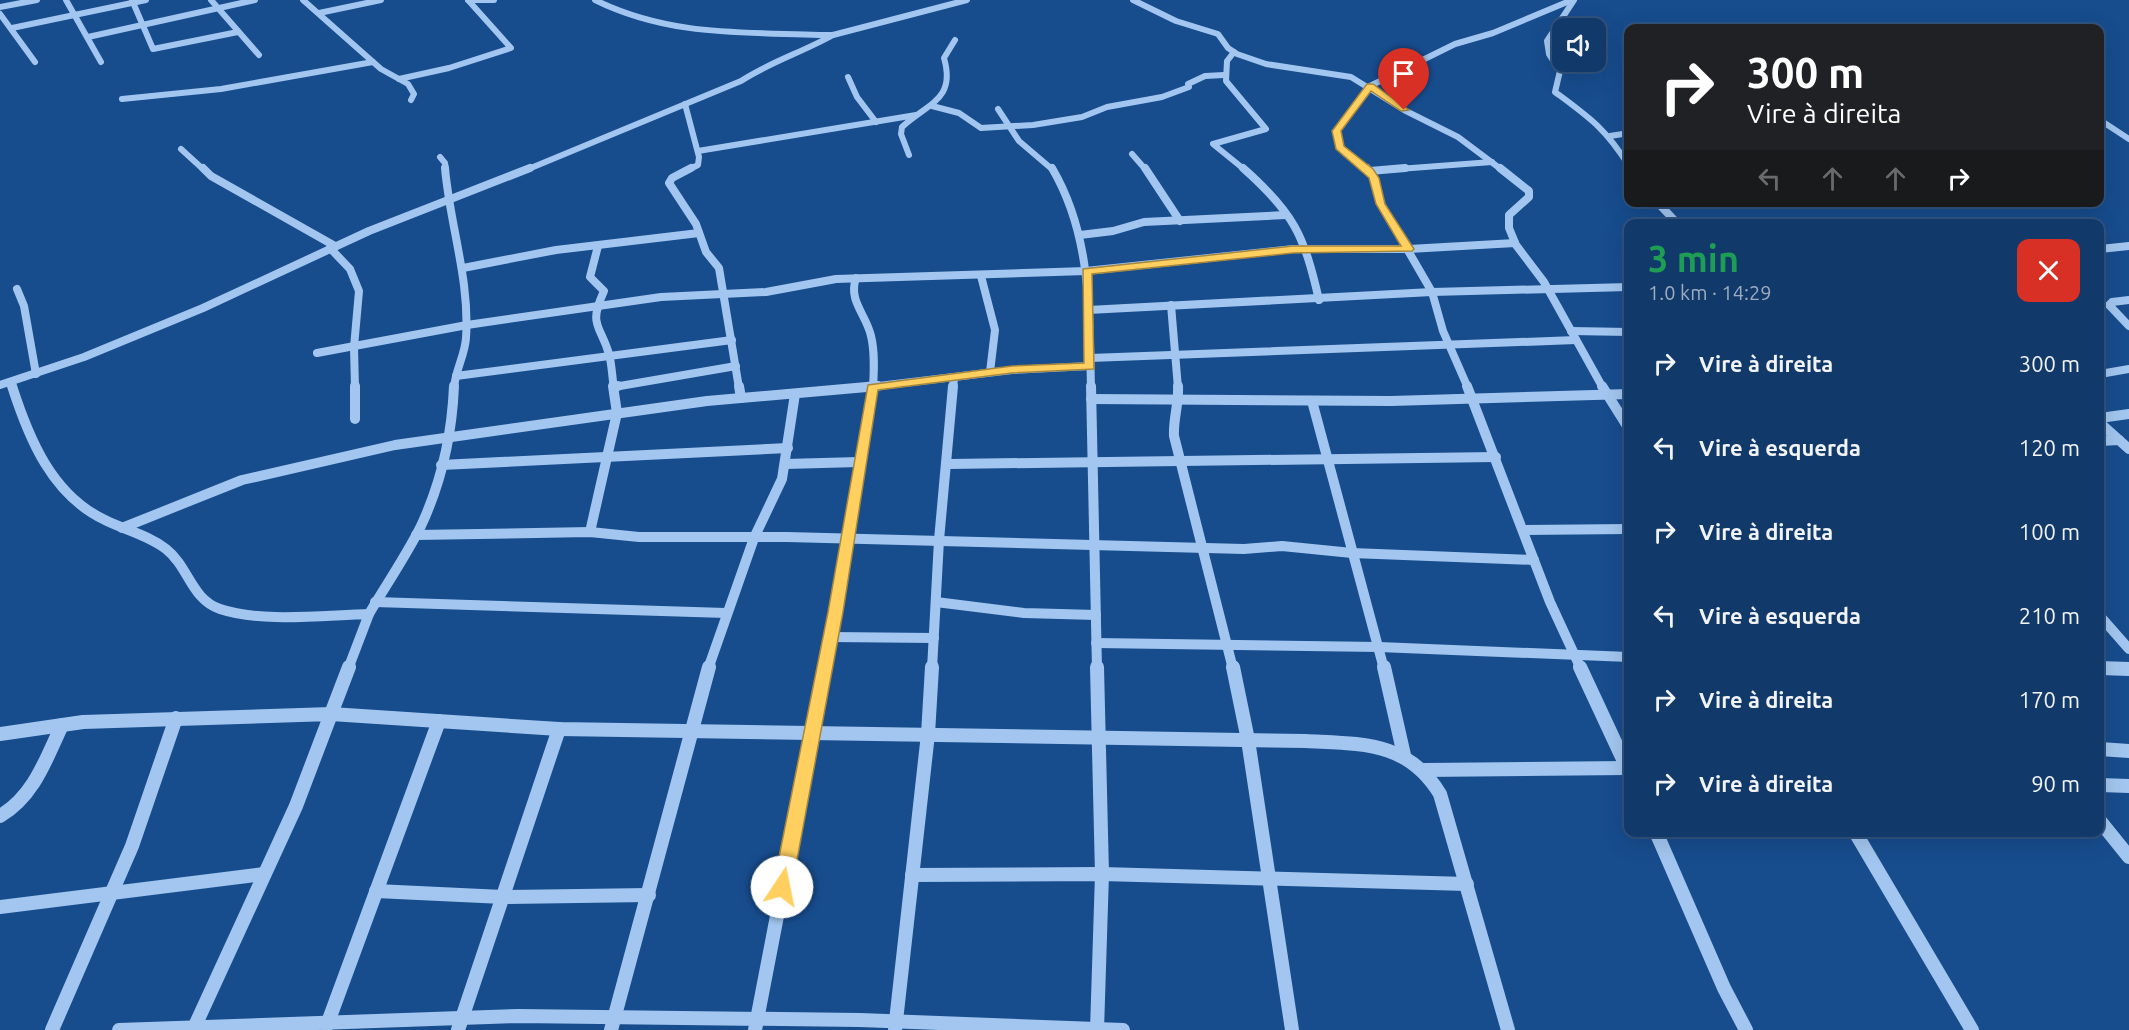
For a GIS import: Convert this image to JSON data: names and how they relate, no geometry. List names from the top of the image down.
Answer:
{
  "page": {
    "turn": ["300 m", "Vire à direita"],
    "heading": ["3 min", "1.0 km · 14:29"],
    "list": [
      {
        "name": "Vire à direita",
        "value": "300 m"
      },
      {
        "name": "Vire à esquerda",
        "value": "120 m"
      },
      {
        "name": "Vire à direita",
        "value": "100 m"
      },
      {
        "name": "Vire à esquerda",
        "value": "210 m"
      },
      {
        "name": "Vire à direita",
        "value": "170 m"
      },
      {
        "name": "Vire à direita",
        "value": "90 m"
      }
    ]
  }
}
